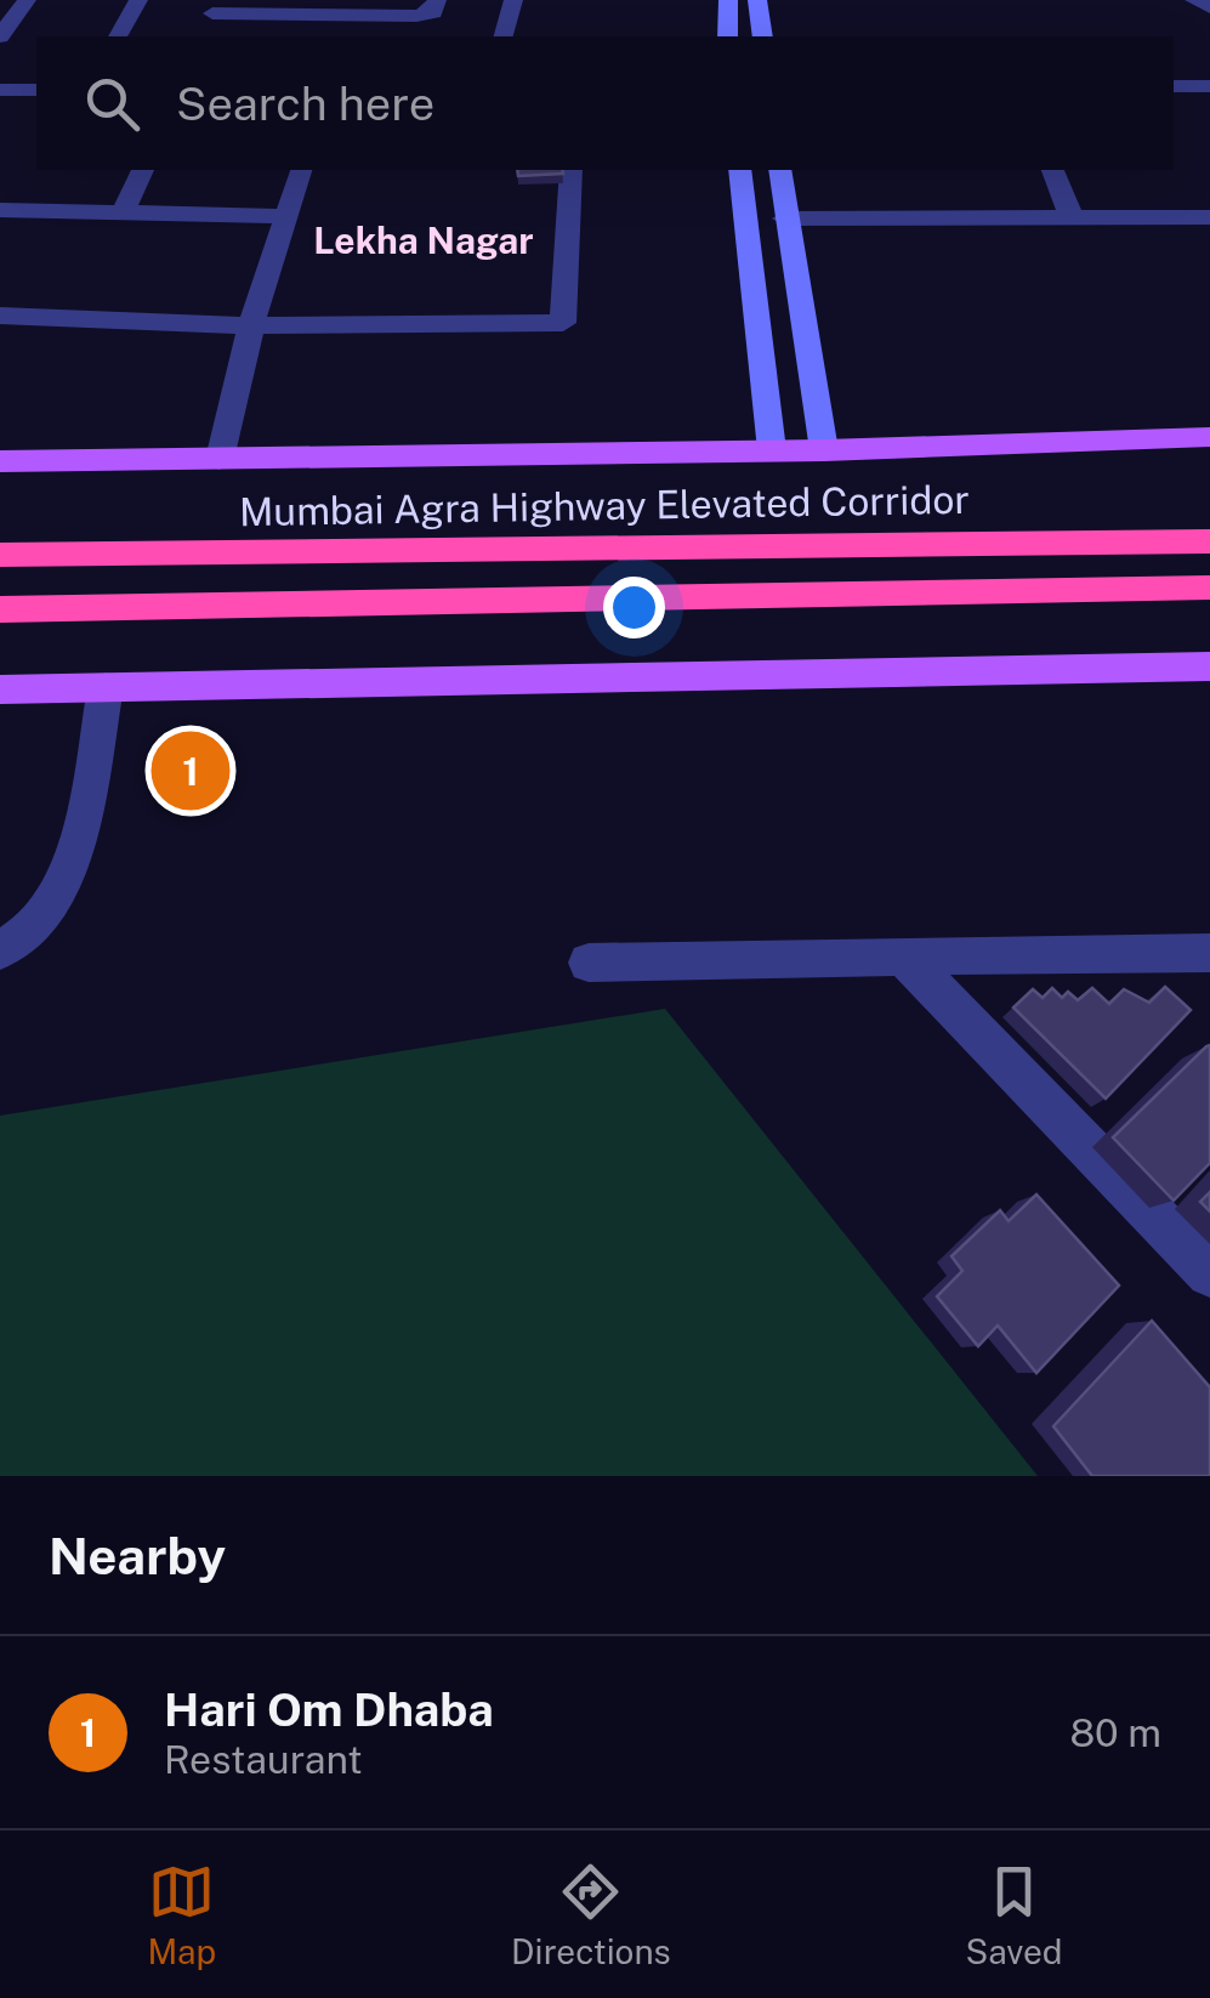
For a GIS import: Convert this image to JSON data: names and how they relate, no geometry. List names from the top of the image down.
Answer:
{
  "streets": {
    "highway": ["Mumbai Agra Highway Elevated Corridor"]
  },
  "districts": ["Lekha Nagar"],
  "page": {
    "search": "Search here",
    "pins": "1",
    "heading": "Nearby",
    "list": [
      {
        "mark": "1",
        "name": "Hari Om Dhaba",
        "note": "Restaurant",
        "value": "80 m"
      }
    ],
    "nav": ["Map", "Directions", "Saved"]
  }
}
